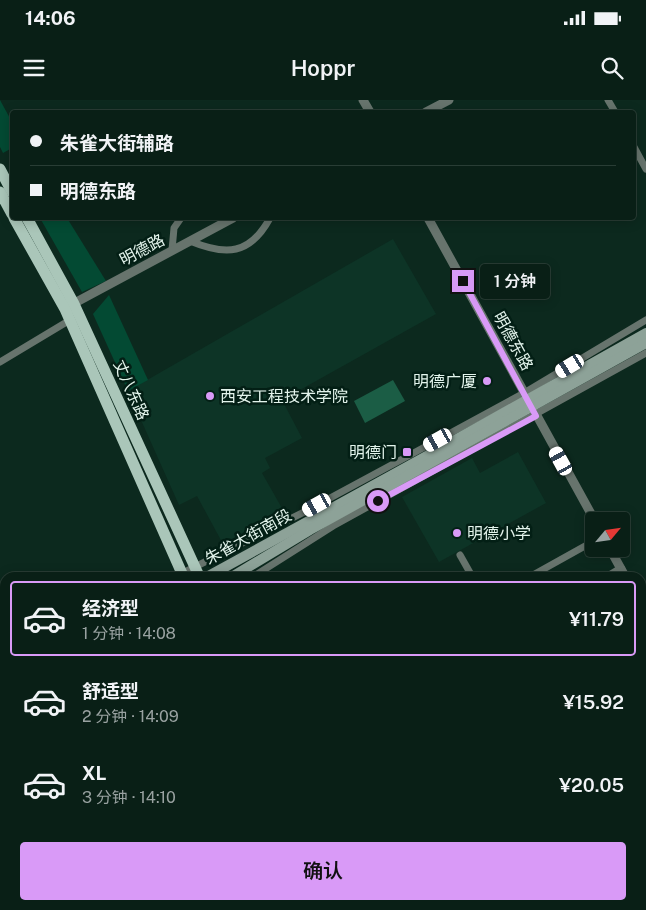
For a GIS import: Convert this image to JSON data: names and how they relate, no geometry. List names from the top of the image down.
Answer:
{
  "streets": {
    "main road": ["丈八东路", "朱雀大街南段"],
    "street": ["明德路", "明德东路"]
  },
  "crossings": [
    ["明德路", "丈八东路"],
    ["明德东路", "朱雀大街南段"]
  ],
  "places": {
    "other": ["明德广厦", "西安工程技术学院", "明德小学"],
    "transit": ["明德门"]
  },
  "north": "top right",
  "page": {
    "status": "14:06",
    "header": "Hoppr",
    "banner": ["朱雀大街辅路", "明德东路"],
    "bubble": "1 分钟",
    "list": [
      {
        "name": "经济型",
        "note": "1 分钟 · 14:08",
        "value": "¥11.79"
      },
      {
        "name": "舒适型",
        "note": "2 分钟 · 14:09",
        "value": "¥15.92"
      },
      {
        "name": "XL",
        "note": "3 分钟 · 14:10",
        "value": "¥20.05"
      }
    ],
    "buttons": "确认"
  }
}
